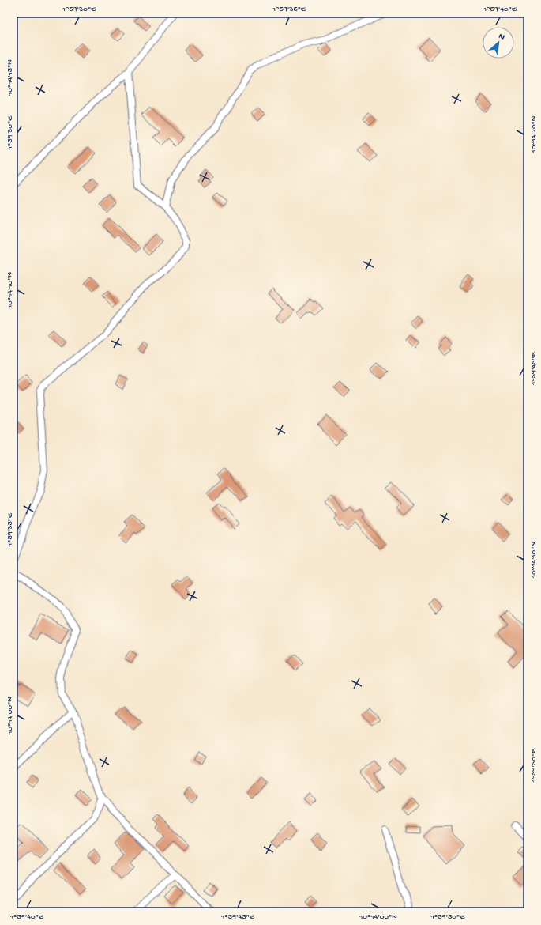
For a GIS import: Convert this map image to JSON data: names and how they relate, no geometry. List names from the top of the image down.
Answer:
{
  "north": "top right",
  "coordinates": [
    "1°59'30\"E",
    "1°59'35\"E",
    "1°59'40\"E",
    "10°14'15\"N",
    "10°14'20\"N",
    "10°14'10\"N",
    "1°59'45\"E",
    "10°14'00\"N",
    "1°59'50\"E"
  ]
}
